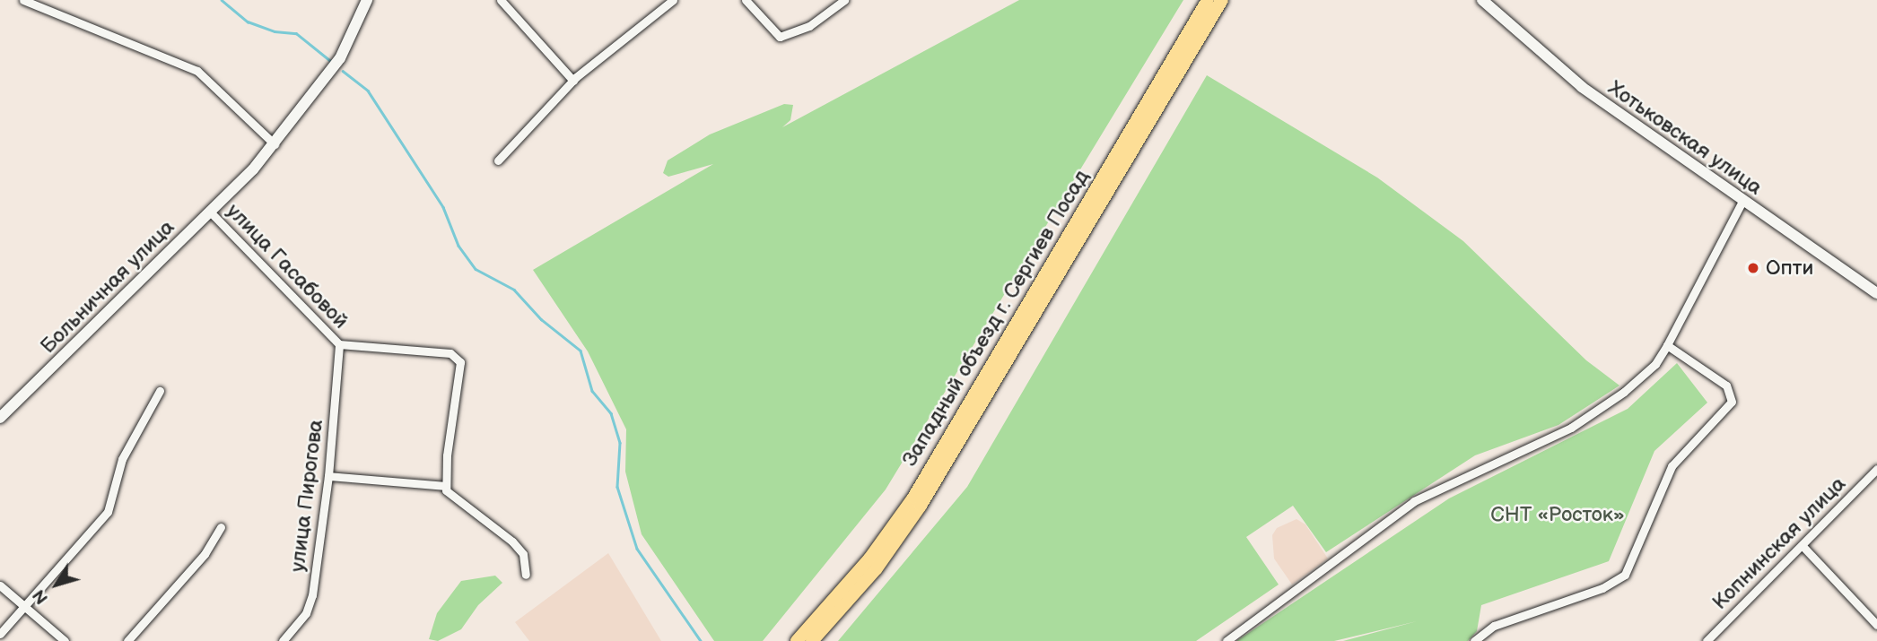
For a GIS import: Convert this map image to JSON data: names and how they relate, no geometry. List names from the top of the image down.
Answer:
{
  "streets": {
    "main road": ["Западный объезд г. Сергиев Посад"],
    "street": [
      "Хотьковская улица",
      "улица Гасабовой",
      "Больничная улица",
      "улица Пирогова",
      "Копнинская улица"
    ]
  },
  "crossings": [
    ["улица Гасабовой", "Больничная улица"],
    ["улица Гасабовой", "улица Пирогова"]
  ],
  "parks": ["СНТ «Росток»"],
  "places": ["Опти"],
  "north": "bottom left"
}
